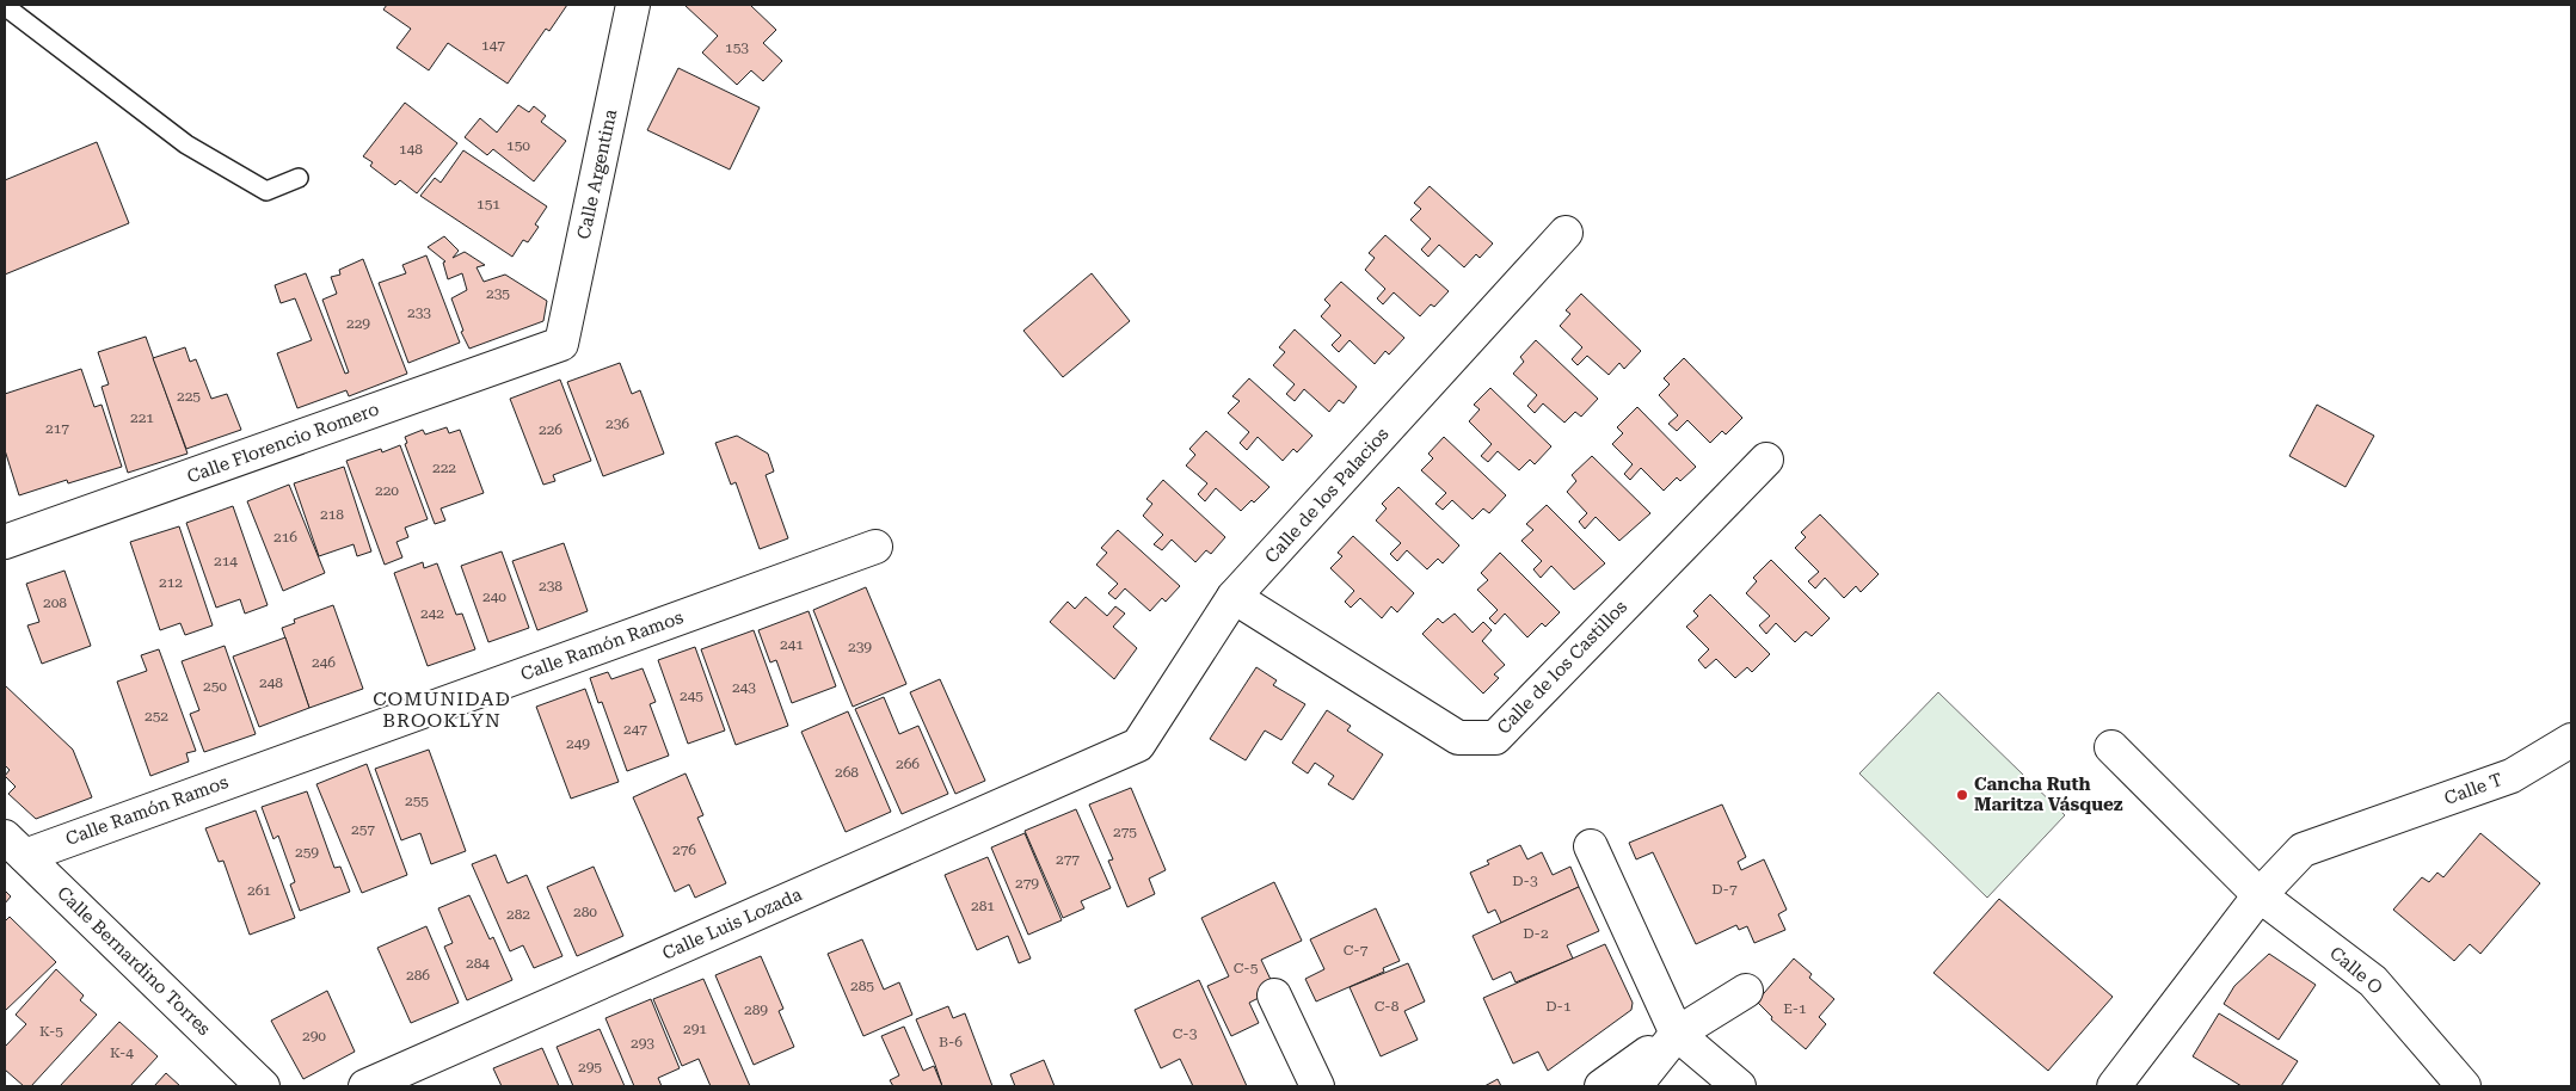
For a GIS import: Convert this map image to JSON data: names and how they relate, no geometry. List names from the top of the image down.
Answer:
{
  "streets": {
    "street": [
      "Calle Argentina",
      "Calle Florencio Romero",
      "Calle de los Palacios",
      "Calle Ramón Ramos",
      "Calle de los Castillos",
      "Calle T",
      "Calle Luis Lozada",
      "Calle Bernardino Torres",
      "Calle O"
    ]
  },
  "crossings": [
    ["Calle Argentina", "Calle Florencio Romero"],
    ["Calle de los Palacios", "Calle de los Castillos"],
    ["Calle de los Palacios", "Calle Luis Lozada"],
    ["Calle Ramón Ramos", "Calle Bernardino Torres"],
    ["Calle T", "Calle O"]
  ],
  "districts": ["COMUNIDAD BROOKLYN"],
  "places": ["Cancha Ruth Maritza Vásquez"],
  "house_numbers": [
    "147",
    "153",
    "150",
    "148",
    "151",
    "235",
    "233",
    "229",
    "225",
    "221",
    "236",
    "217",
    "226",
    "222",
    "220",
    "218",
    "216",
    "214",
    "212",
    "238",
    "240",
    "208",
    "242",
    "241",
    "239",
    "246",
    "248",
    "250",
    "243",
    "245",
    "252",
    "247",
    "249",
    "266",
    "268",
    "255",
    "257",
    "275",
    "276",
    "259",
    "277",
    "D-3",
    "279",
    "D-7",
    "261",
    "281",
    "280",
    "282",
    "D-2",
    "C-7",
    "284",
    "C-5",
    "286",
    "285",
    "C-8",
    "D-1",
    "E-1",
    "289",
    "291",
    "K-5",
    "C-3",
    "290",
    "B-6",
    "293",
    "K-4",
    "295"
  ]
}
